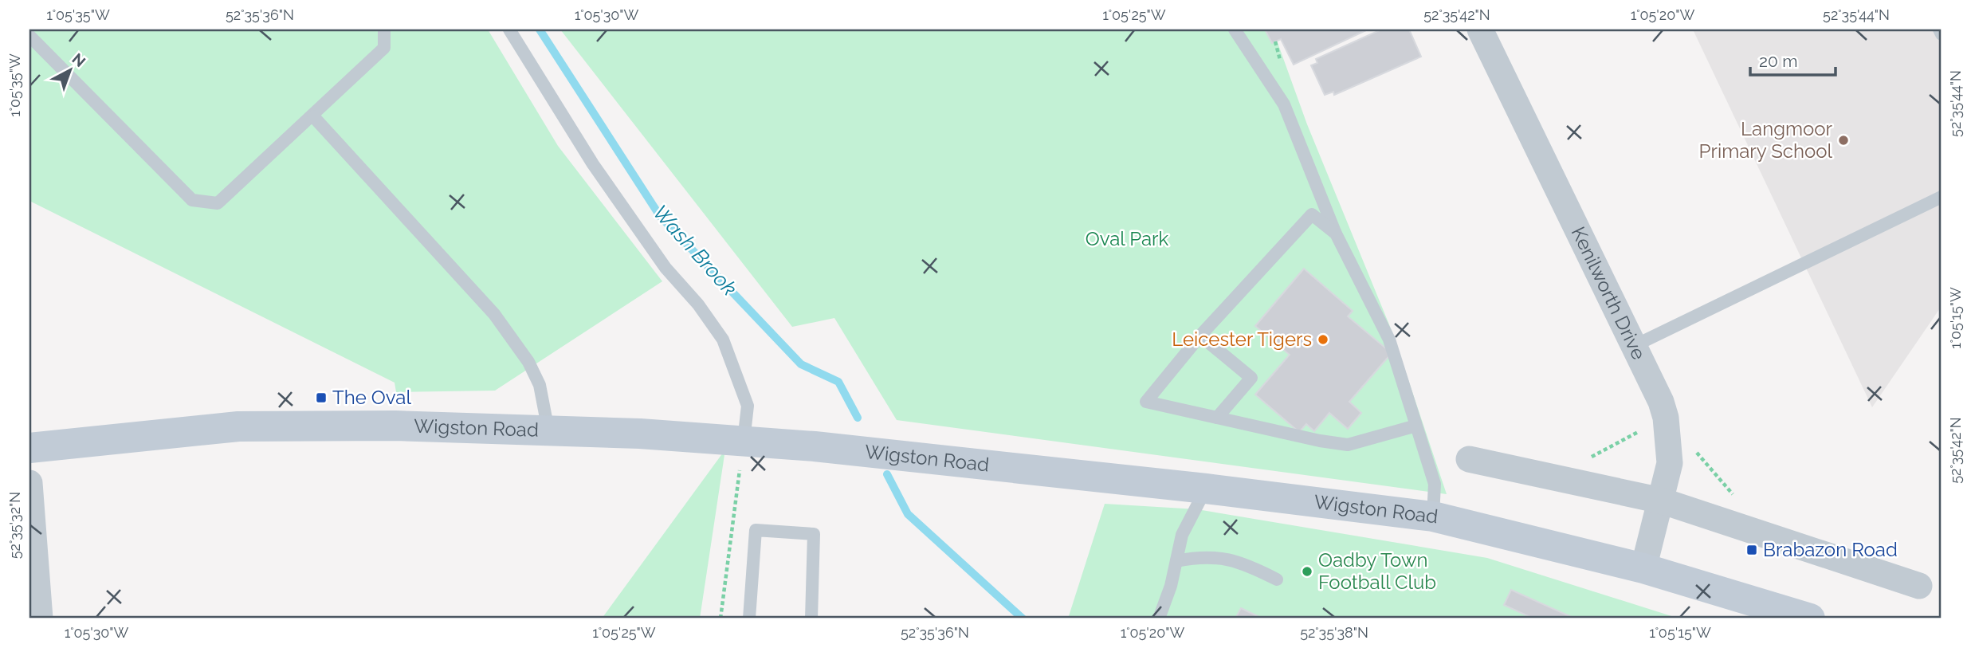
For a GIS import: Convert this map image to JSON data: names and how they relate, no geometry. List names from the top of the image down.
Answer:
{
  "streets": {
    "main road": ["Wigston Road"],
    "street": ["Kenilworth Drive"]
  },
  "crossings": [
    ["Kenilworth Drive", "Wigston Road"]
  ],
  "water": ["Wash Brook"],
  "parks": ["Oval Park"],
  "places": {
    "other": ["Langmoor Primary School", "Leicester Tigers", "Oadby Town Football Club"],
    "transit": ["The Oval", "Brabazon Road"]
  },
  "scale_bar": "20 m",
  "north": "top right",
  "coordinates": [
    "1°05'35\"W",
    "52°35'36\"N",
    "1°05'30\"W",
    "1°05'25\"W",
    "52°35'42\"N",
    "1°05'20\"W",
    "52°35'44\"N",
    "1°05'15\"W",
    "52°35'32\"N",
    "52°35'38\"N"
  ]
}
